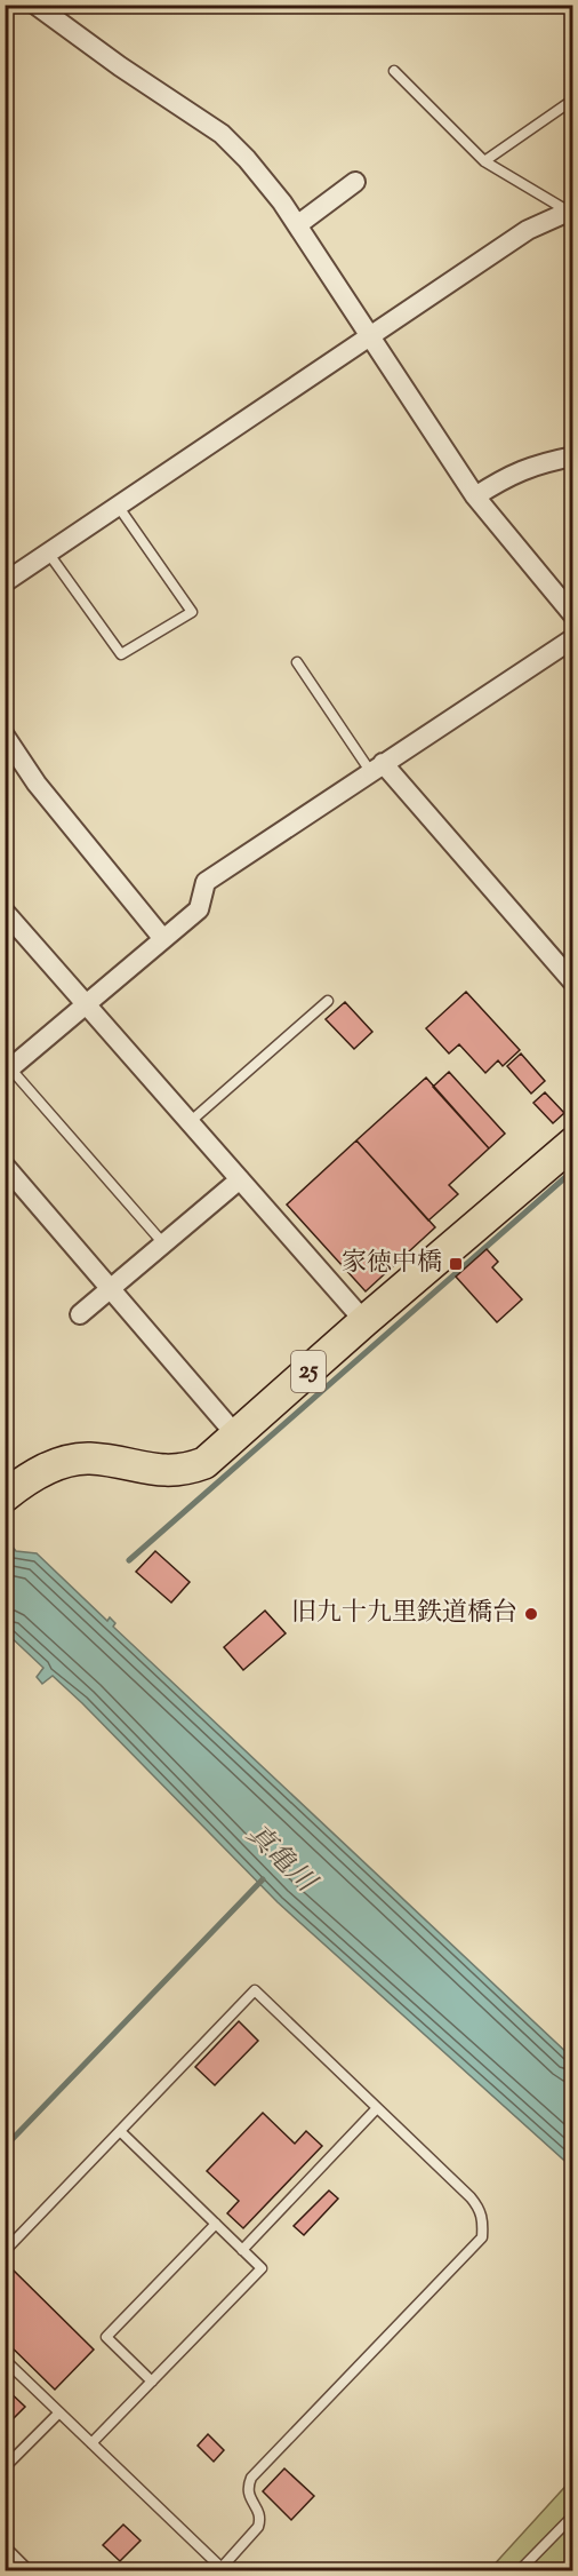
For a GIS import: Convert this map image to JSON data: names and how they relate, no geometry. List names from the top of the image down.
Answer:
{
  "streets": {
    "main road": ["25"]
  },
  "water": ["真亀川"],
  "places": {
    "transit": ["家徳中橋"],
    "other": ["旧九十九里鉄道橋台"]
  }
}
